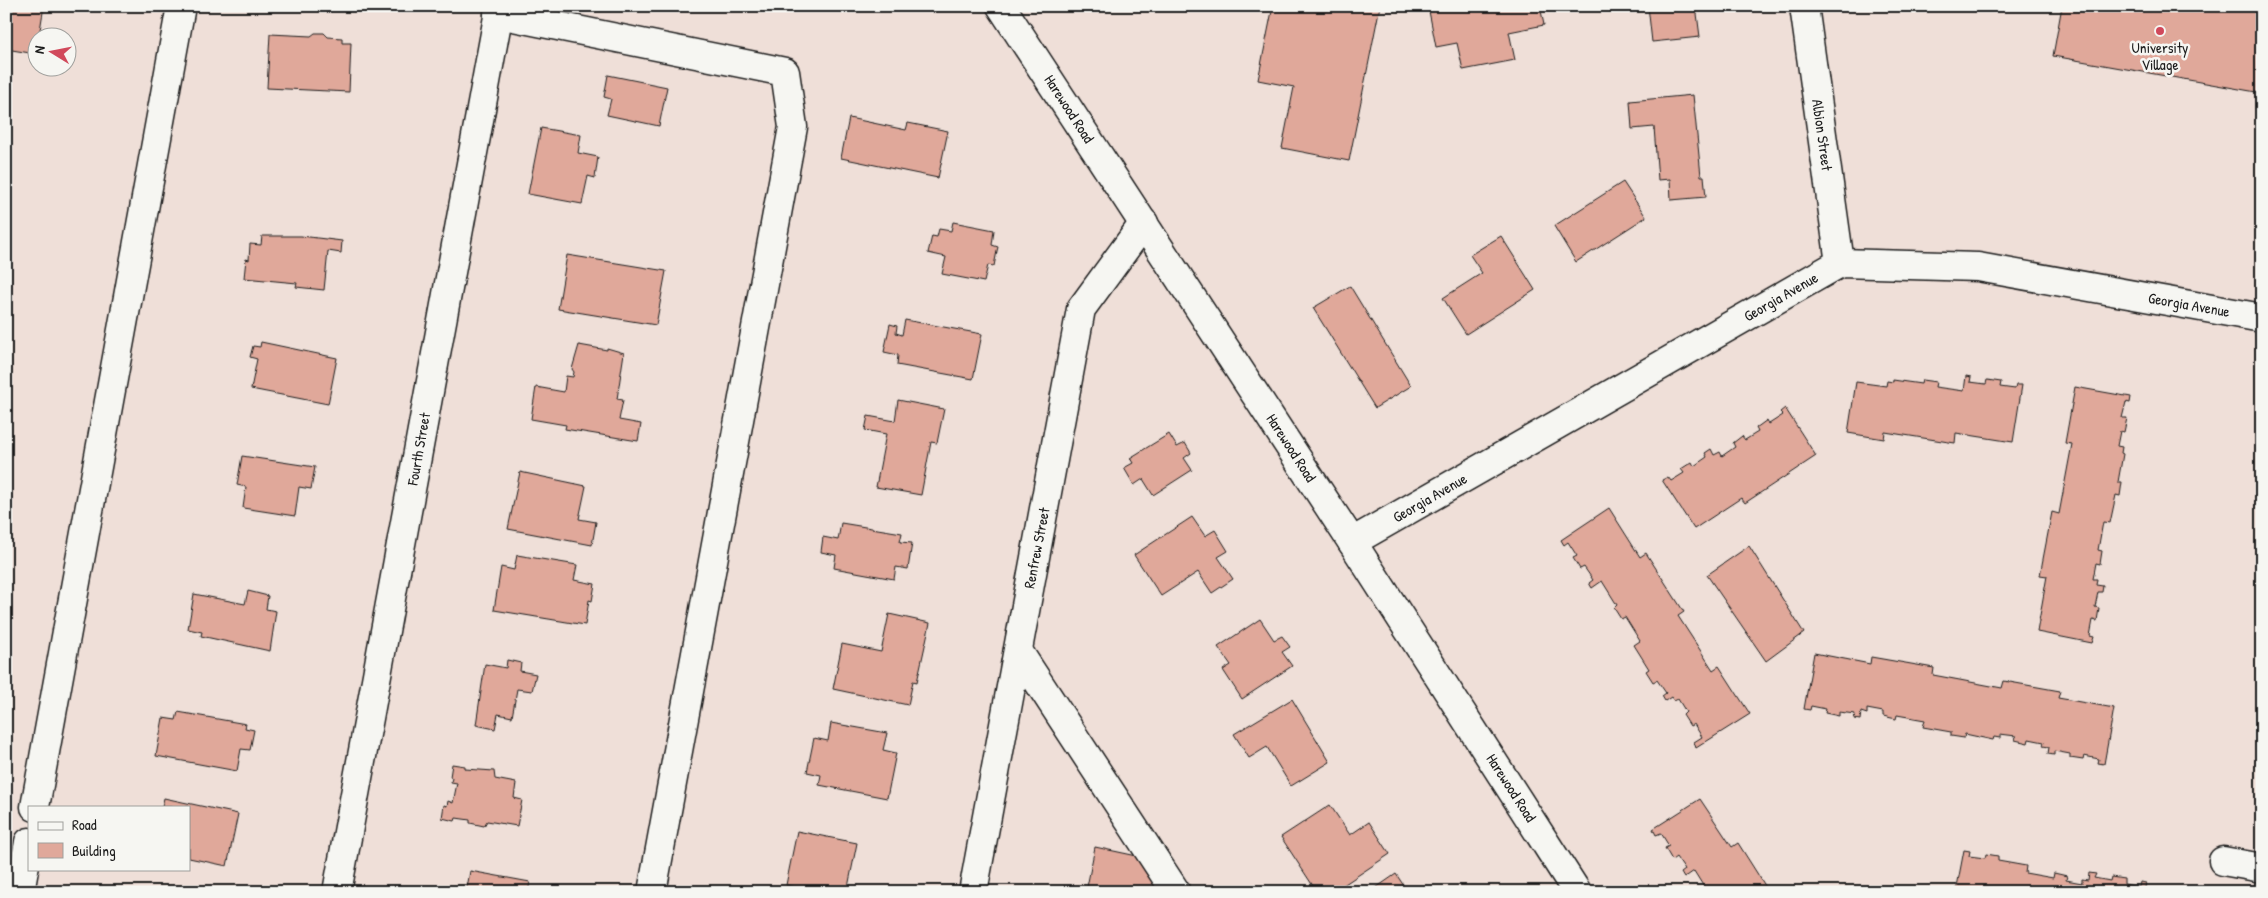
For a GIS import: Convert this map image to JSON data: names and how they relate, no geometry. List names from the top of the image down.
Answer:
{
  "streets": {
    "street": [
      "Harewood Road",
      "Albion Street",
      "Georgia Avenue",
      "Fourth Street",
      "Renfrew Street"
    ]
  },
  "crossings": [
    ["Harewood Road", "Georgia Avenue"],
    ["Harewood Road", "Renfrew Street"],
    ["Albion Street", "Georgia Avenue"]
  ],
  "places": ["University Village"],
  "legend": ["Road", "Building"],
  "north": "left"
}
